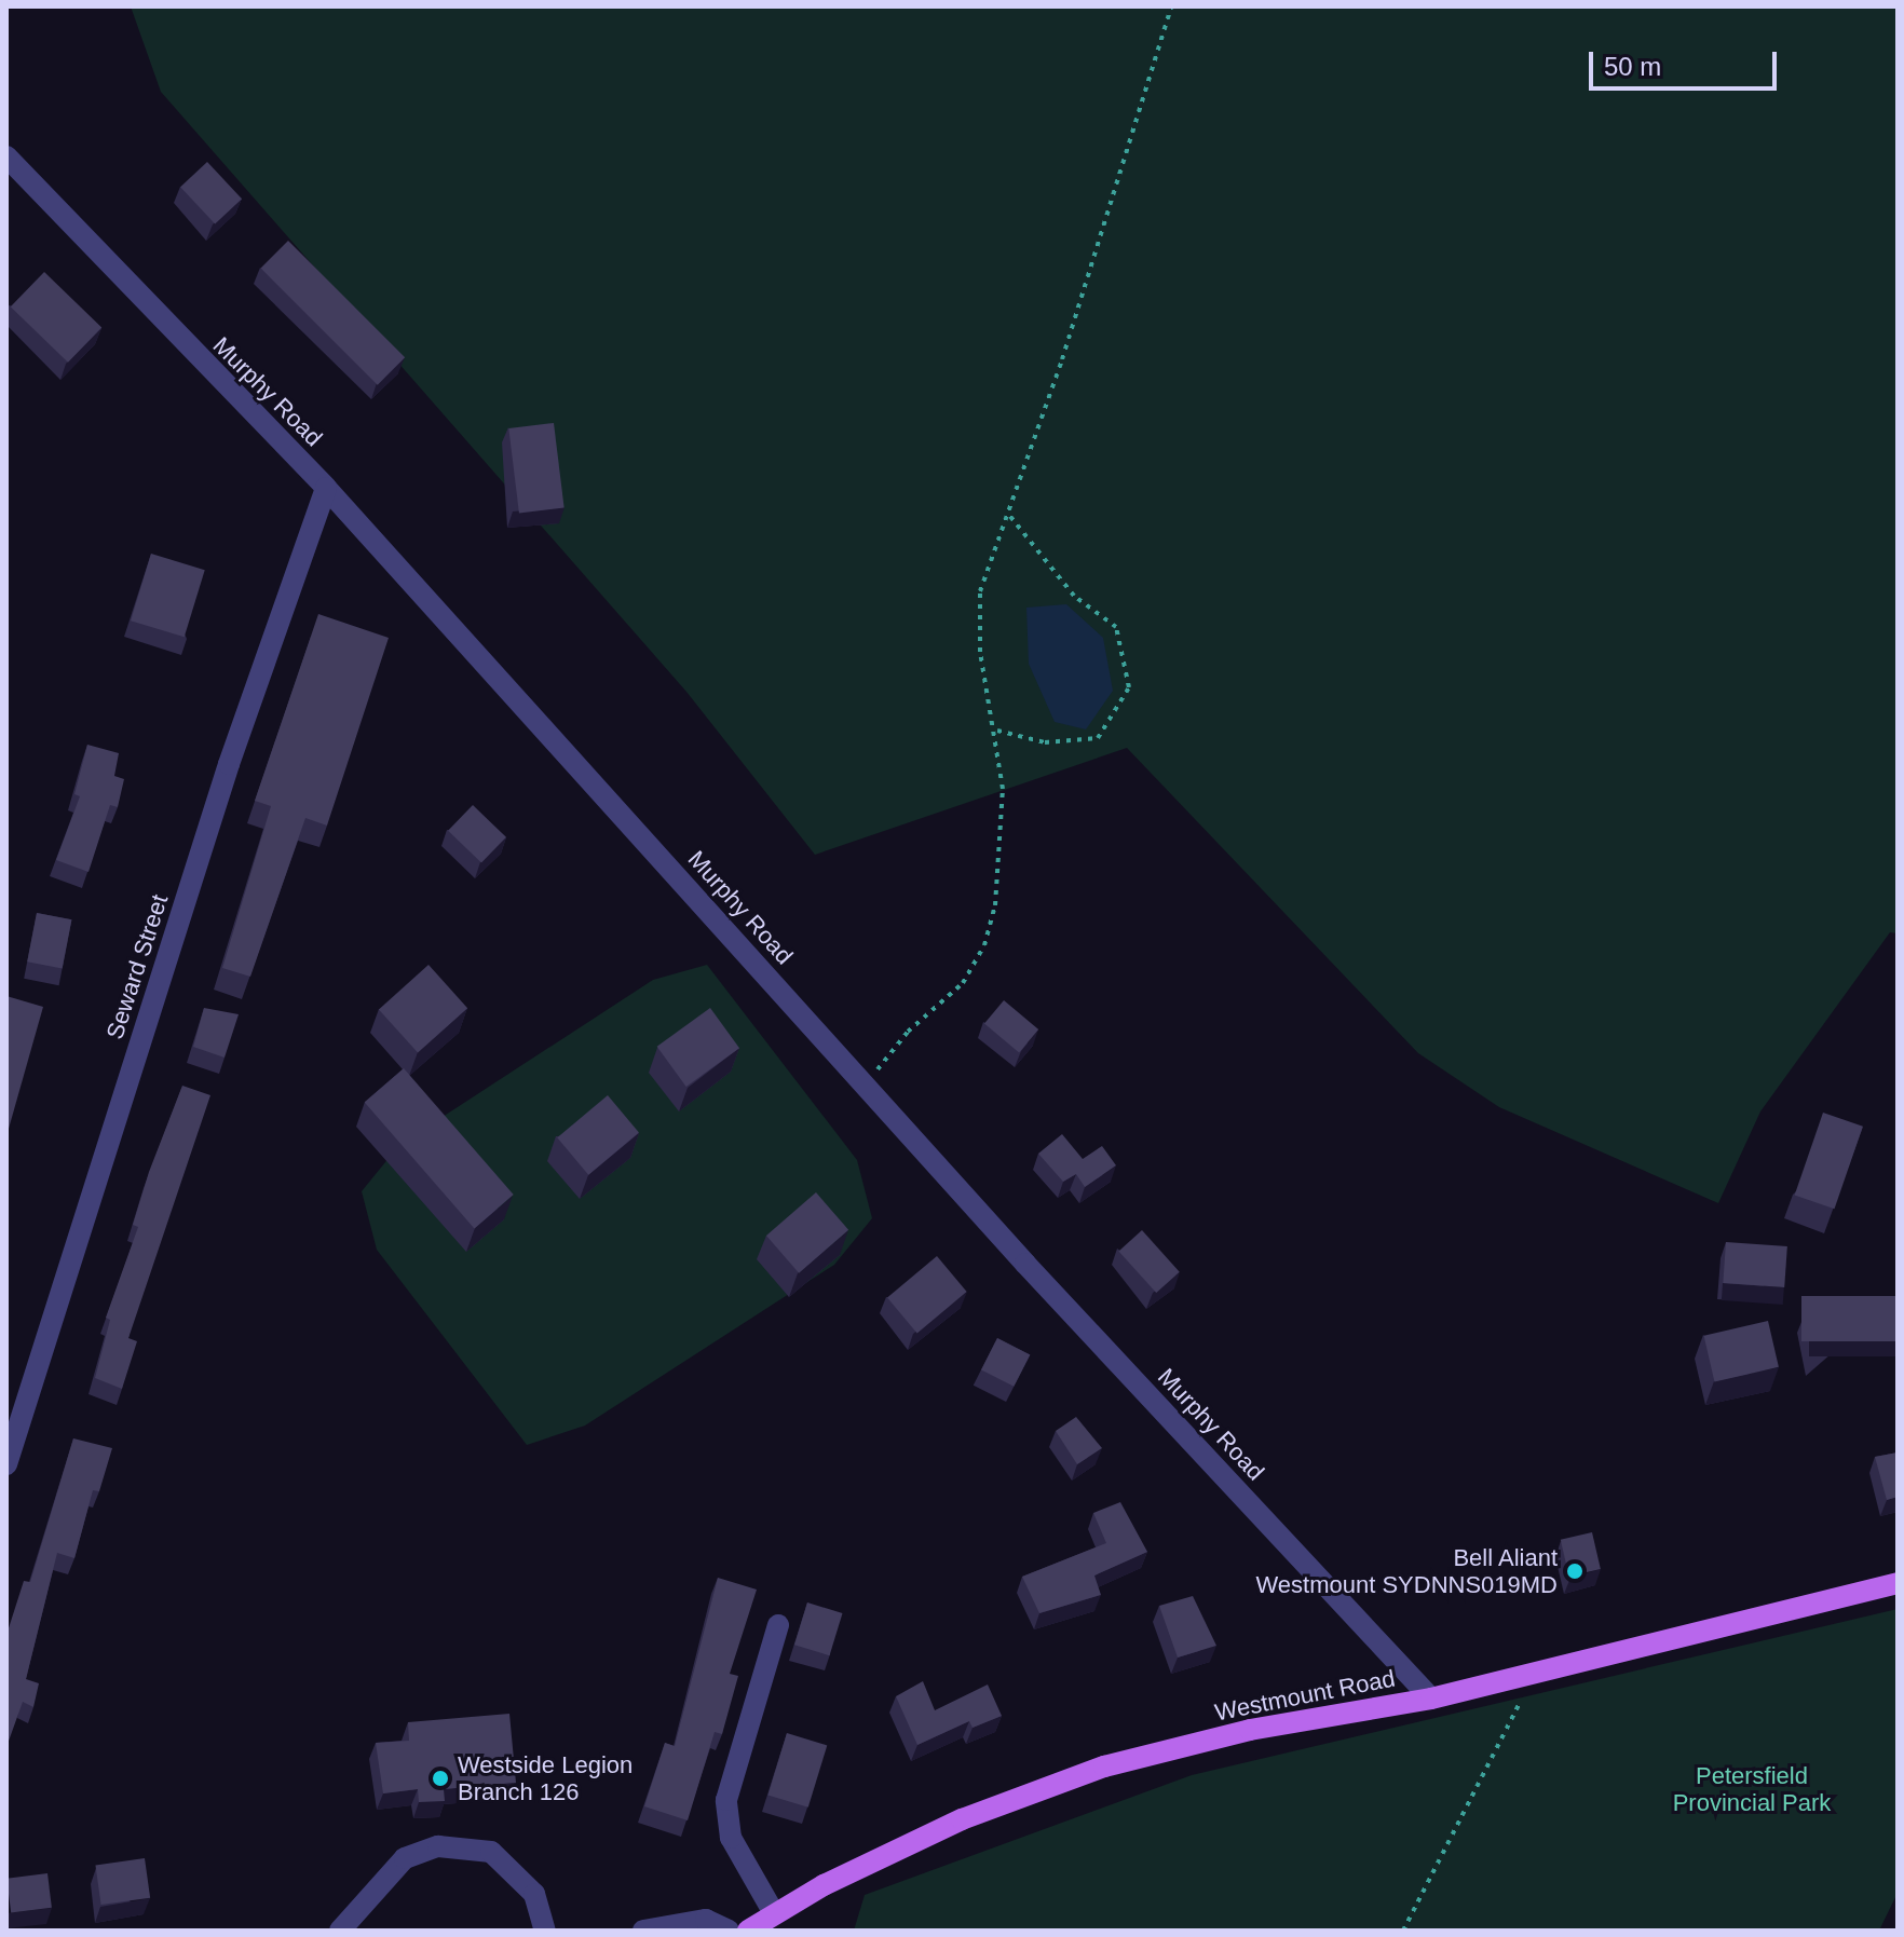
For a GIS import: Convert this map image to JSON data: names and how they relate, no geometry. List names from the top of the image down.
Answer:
{
  "streets": {
    "main road": ["Westmount Road"],
    "street": ["Murphy Road", "Seward Street"]
  },
  "crossings": [
    ["Murphy Road", "Seward Street"],
    ["Murphy Road", "Westmount Road"]
  ],
  "parks": ["Petersfield Provincial Park"],
  "places": ["Bell Aliant Westmount SYDNNS019MD", "Westside Legion Branch 126"],
  "scale_bar": "50 m"
}
